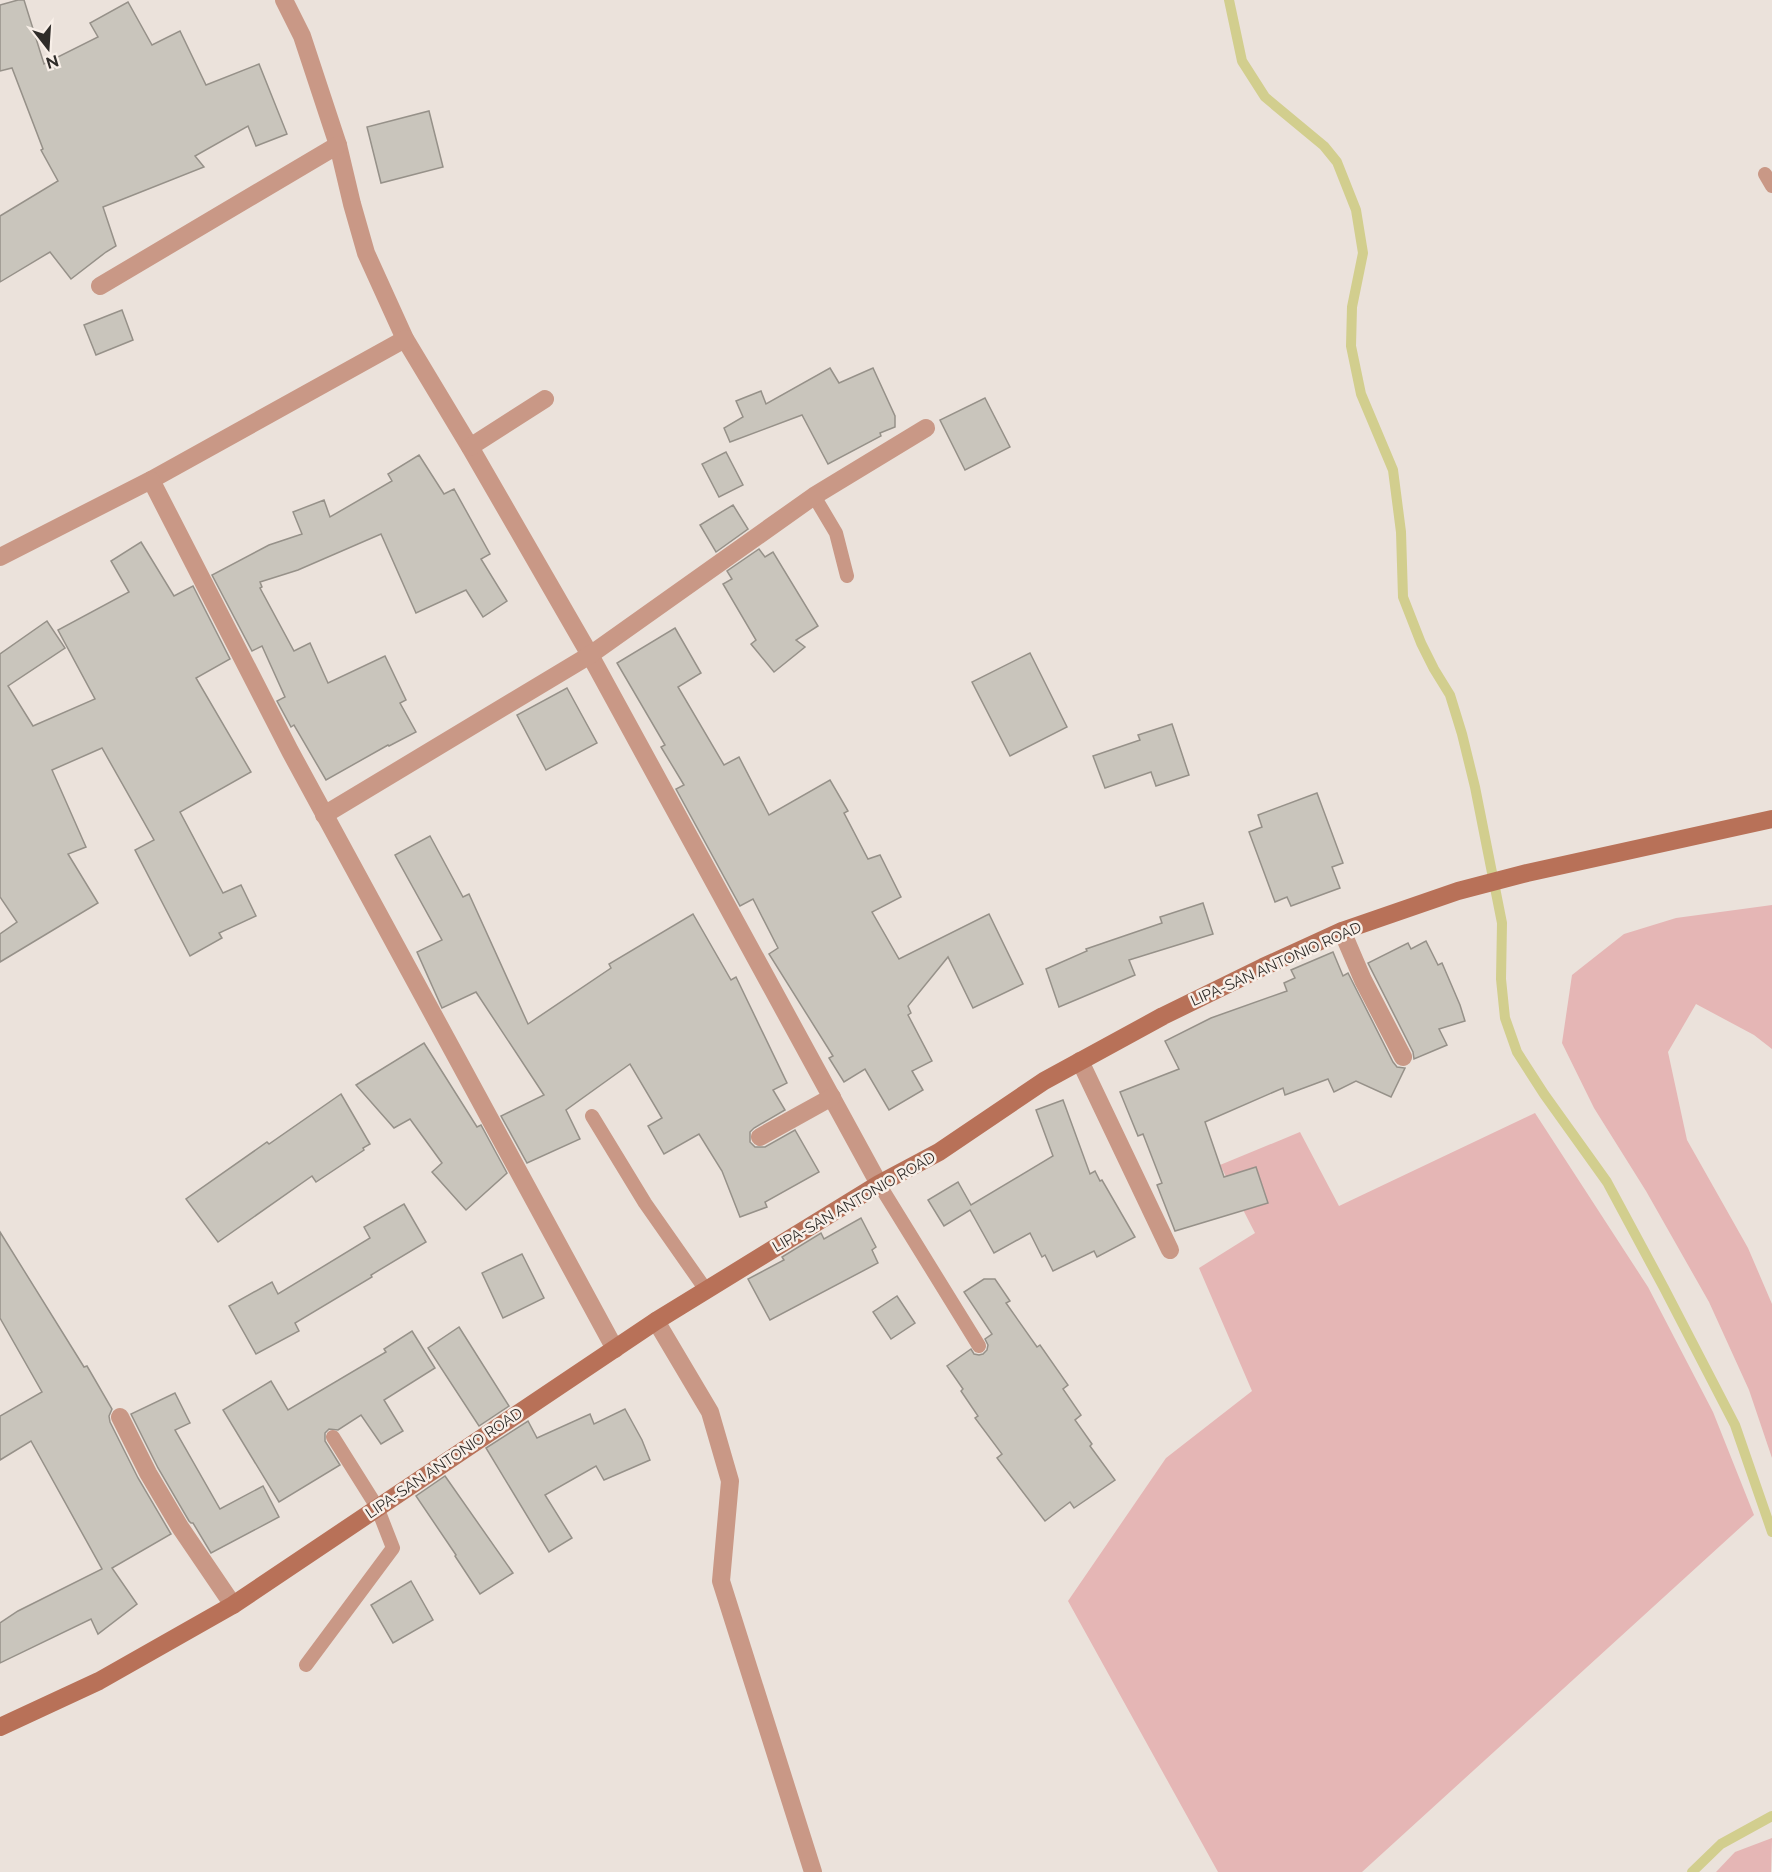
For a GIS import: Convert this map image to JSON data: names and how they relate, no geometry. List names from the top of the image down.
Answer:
{
  "streets": {
    "main road": ["LIPA-SAN ANTONIO ROAD"]
  },
  "north": "bottom"
}
